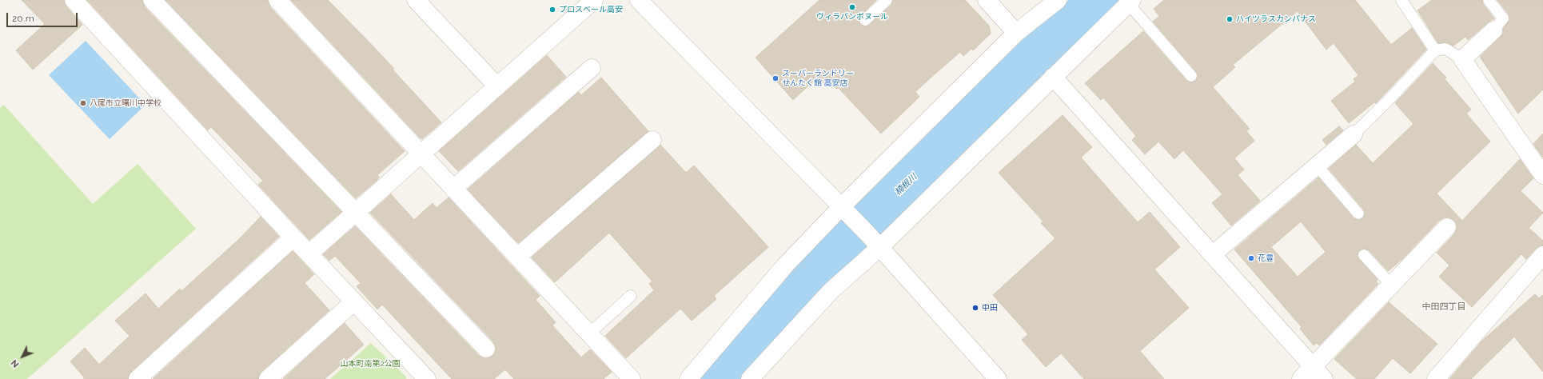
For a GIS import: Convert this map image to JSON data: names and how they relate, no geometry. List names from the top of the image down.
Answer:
{
  "districts": ["中田四丁目"],
  "water": ["楠根川"],
  "parks": ["山本町南第2公園"],
  "places": [
    "ヴィラパンボヌール",
    "プロスベール高安",
    "ハイツラスカンパナス",
    "スーパーランドリー せんたく館 高安店",
    "八尾市立曙川中学校",
    "花豊",
    "中田"
  ],
  "scale_bar": "20 m",
  "north": "bottom left"
}
